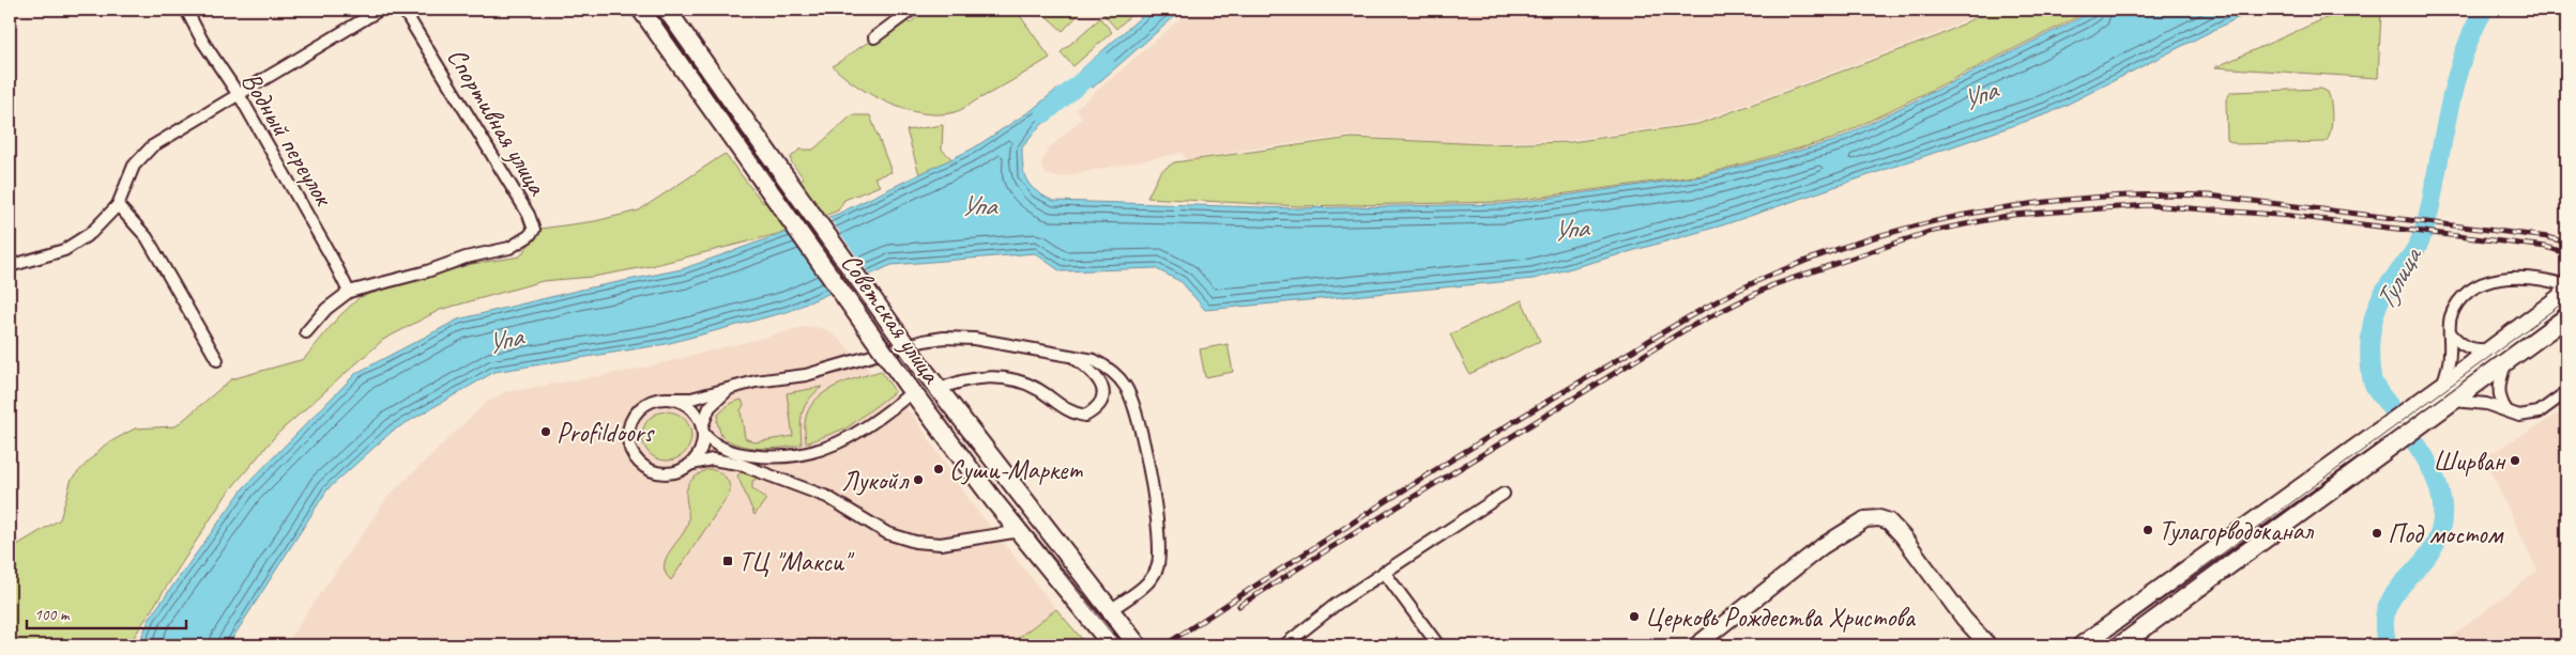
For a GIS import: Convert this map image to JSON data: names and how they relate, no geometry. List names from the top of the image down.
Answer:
{
  "streets": {
    "main road": ["Советская улица"],
    "street": ["Спортивная улица", "Водный переулок"]
  },
  "crossings": [
    ["Спортивная улица", "Водный переулок"]
  ],
  "water": ["Упа", "Тулица"],
  "places": {
    "other": [
      "Profildoors",
      "Ширван",
      "Суши-Маркет",
      "Лукойл",
      "Тулагорводоканал",
      "Под мостом",
      "Церковь Рождества Христова"
    ],
    "transit": ["ТЦ \"Макси\""]
  },
  "scale_bar": "100 m"
}
